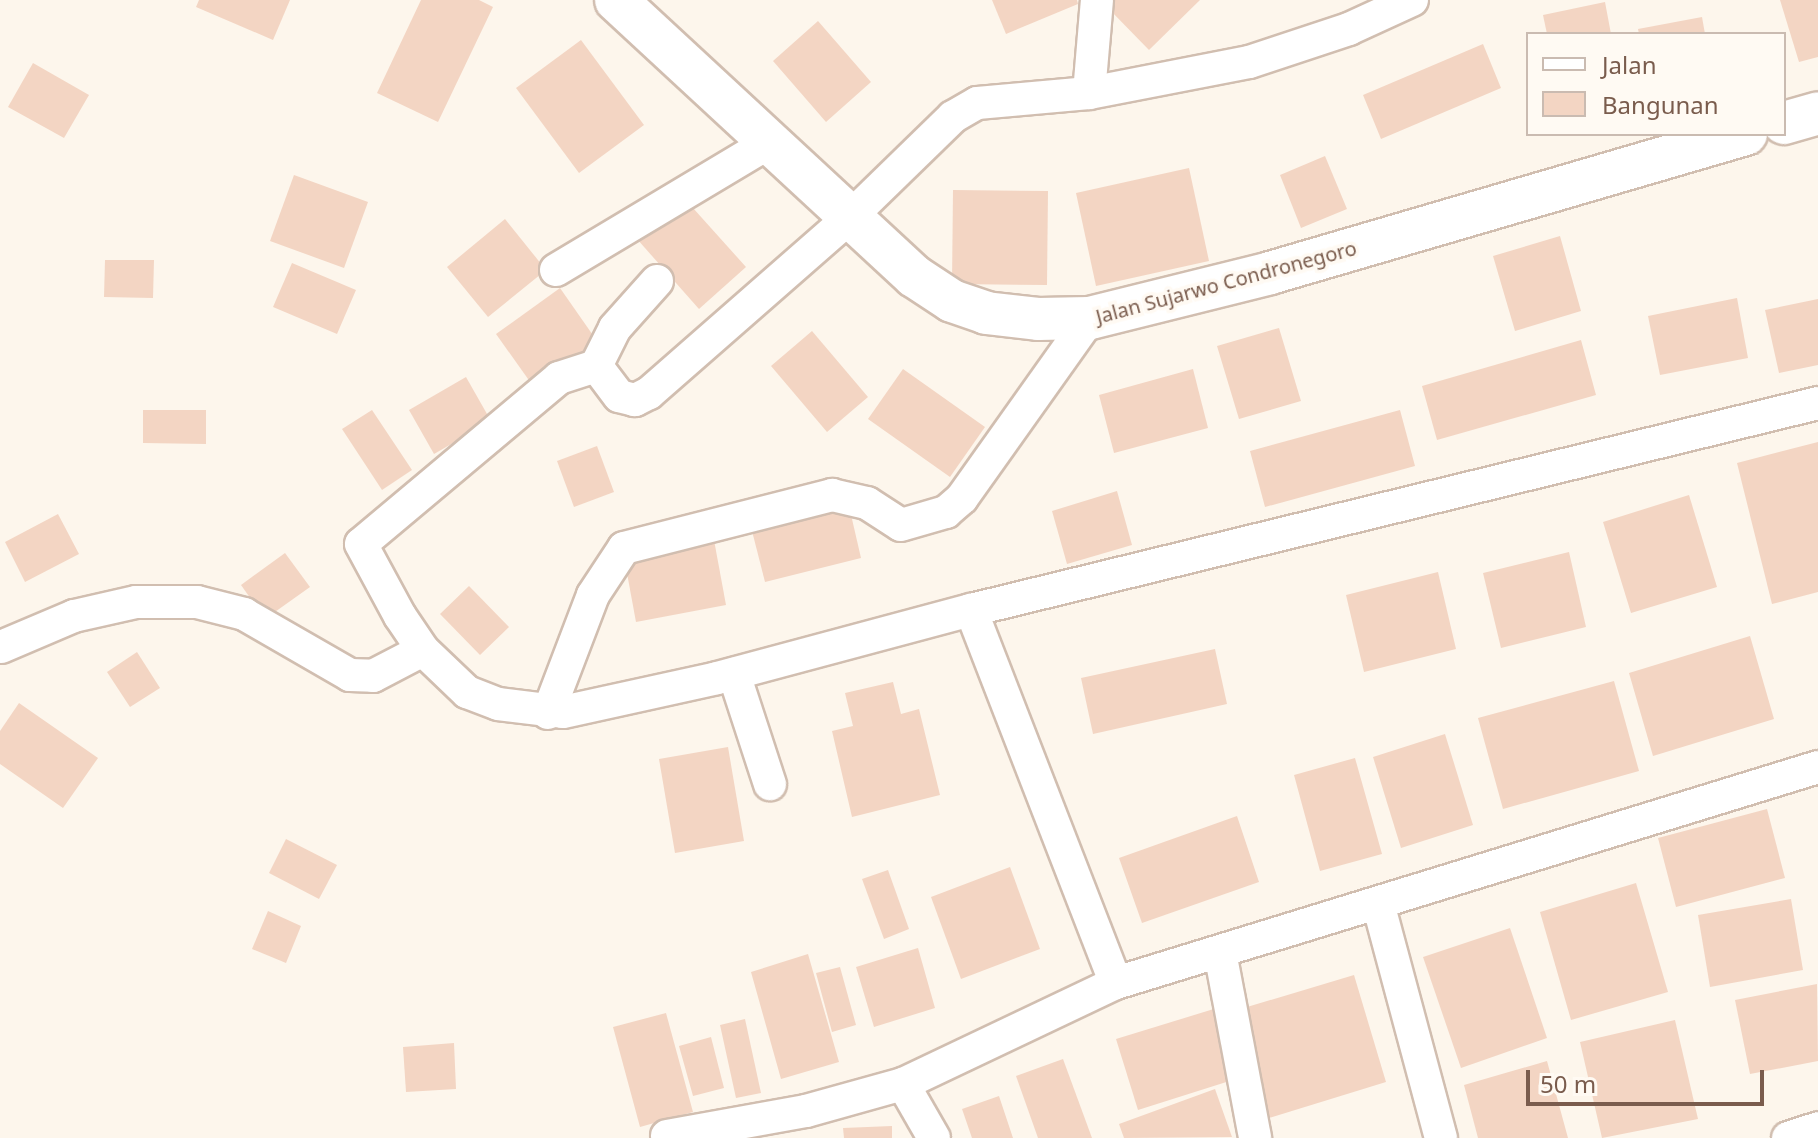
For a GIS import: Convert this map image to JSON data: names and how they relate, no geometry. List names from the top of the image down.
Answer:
{
  "streets": {
    "street": ["Jalan Sujarwo Condronegoro"]
  },
  "legend": ["Jalan", "Bangunan"],
  "scale_bar": "50 m"
}
